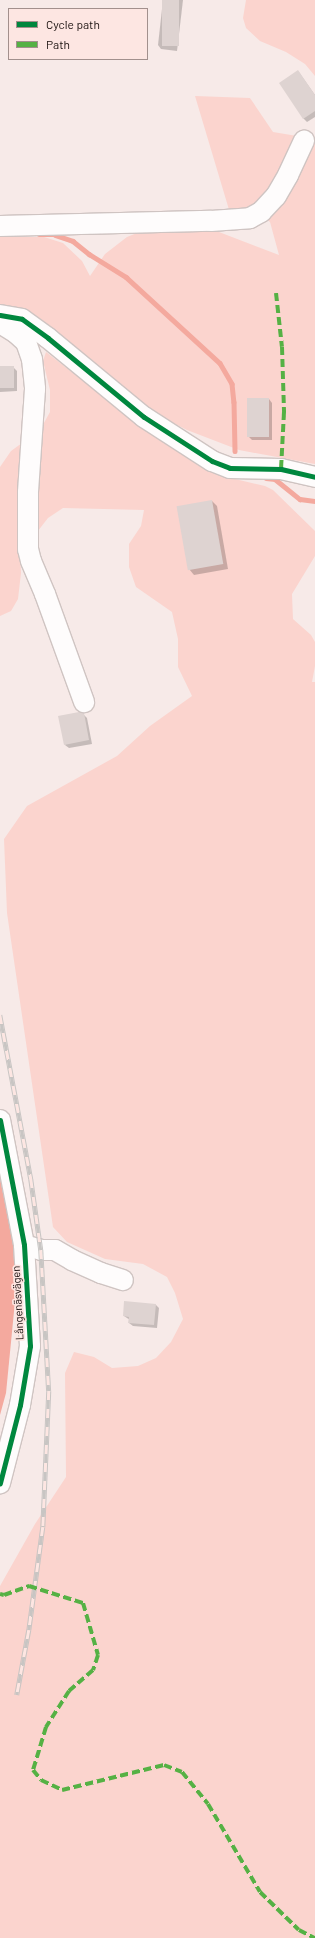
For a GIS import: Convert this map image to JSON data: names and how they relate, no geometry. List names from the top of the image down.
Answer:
{
  "streets": {
    "street": ["Långenäsvägen"]
  },
  "legend": ["Cycle path", "Path"]
}
